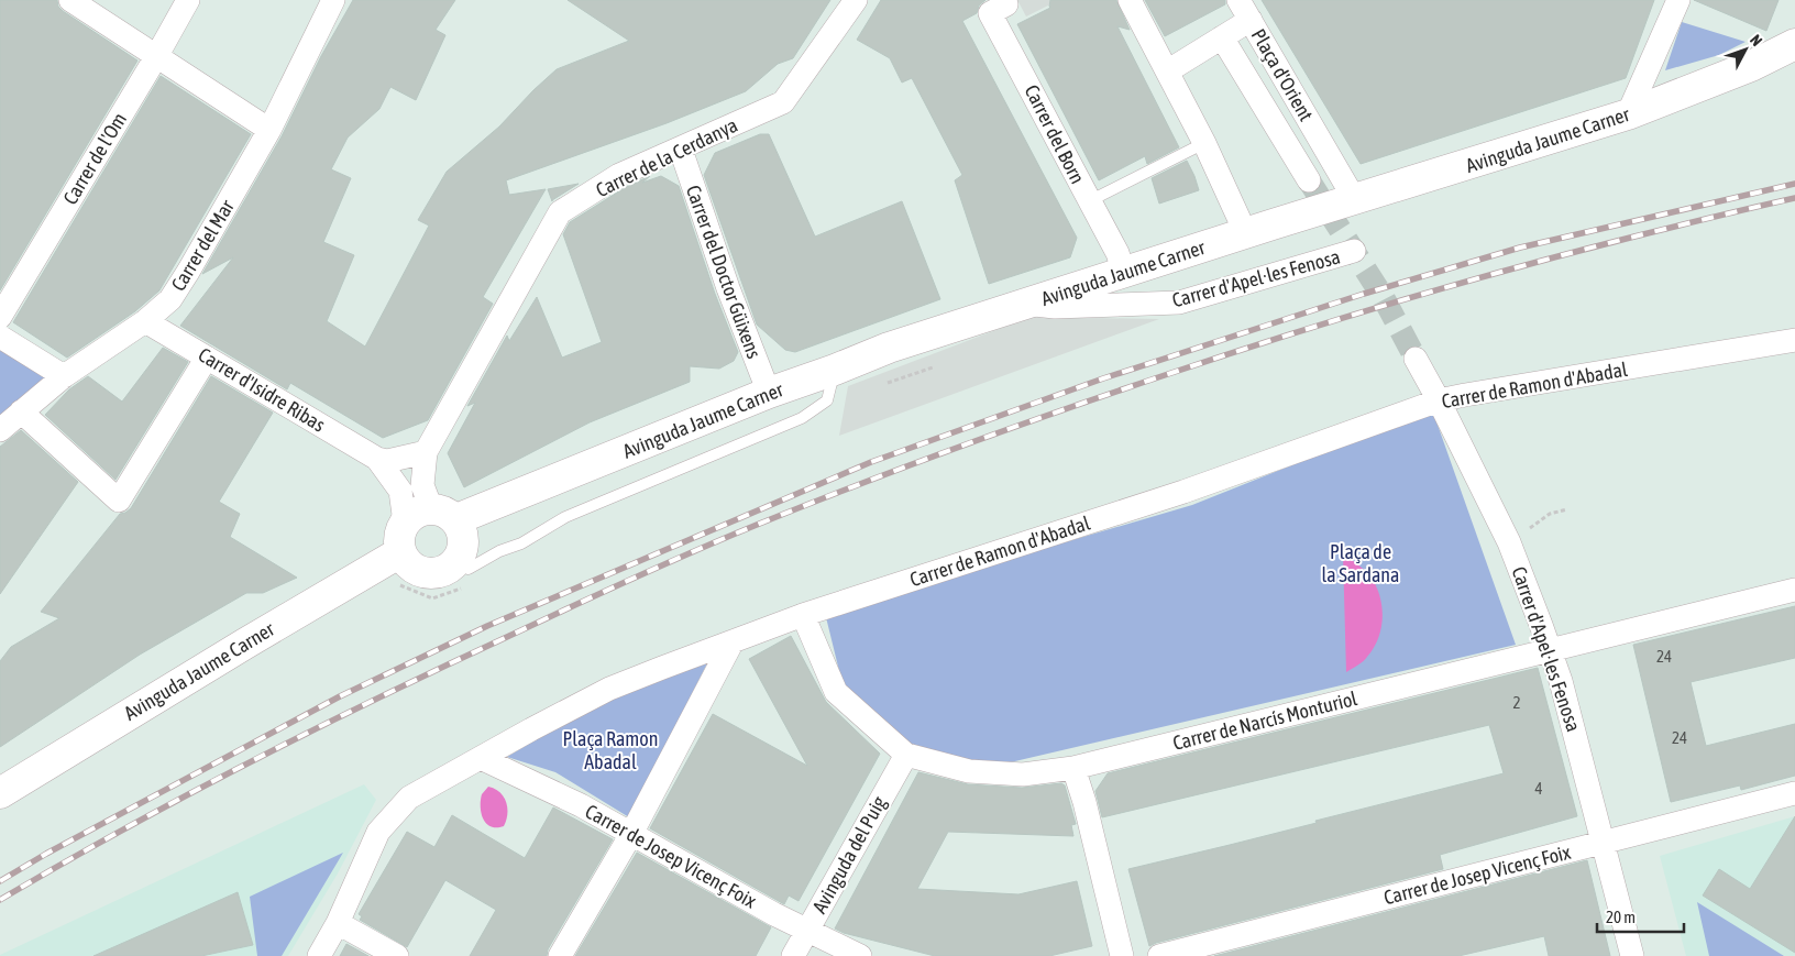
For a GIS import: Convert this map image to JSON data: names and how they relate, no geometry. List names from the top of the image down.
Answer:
{
  "streets": {
    "street": [
      "Plaça d'Orient",
      "Carrer del Born",
      "Avinguda Jaume Carner",
      "Carrer de la Cerdanya",
      "Carrer de l'Om",
      "Carrer del Mar",
      "Carrer del Doctor Güixens",
      "Carrer d'Apel·les Fenosa",
      "Carrer de Ramon d'Abadal",
      "Carrer d'Isidre Ribas",
      "Carrer de Narcís Monturiol",
      "Avinguda del Puig",
      "Carrer de Josep Vicenç Foix"
    ]
  },
  "crossings": [
    ["Plaça d'Orient", "Avinguda Jaume Carner"],
    ["Carrer del Born", "Avinguda Jaume Carner"],
    ["Avinguda Jaume Carner", "Carrer de la Cerdanya"],
    ["Avinguda Jaume Carner", "Carrer del Doctor Güixens"],
    ["Avinguda Jaume Carner", "Carrer d'Apel·les Fenosa"],
    ["Avinguda Jaume Carner", "Carrer d'Isidre Ribas"],
    ["Carrer de la Cerdanya", "Carrer del Doctor Güixens"],
    ["Carrer de la Cerdanya", "Carrer d'Isidre Ribas"],
    ["Carrer del Mar", "Carrer d'Isidre Ribas"],
    ["Carrer d'Apel·les Fenosa", "Carrer de Ramon d'Abadal"],
    ["Carrer d'Apel·les Fenosa", "Carrer de Narcís Monturiol"],
    ["Carrer d'Apel·les Fenosa", "Carrer de Josep Vicenç Foix"],
    ["Carrer de Ramon d'Abadal", "Carrer de Narcís Monturiol"],
    ["Carrer de Ramon d'Abadal", "Carrer de Josep Vicenç Foix"],
    ["Carrer de Narcís Monturiol", "Avinguda del Puig"],
    ["Avinguda del Puig", "Carrer de Josep Vicenç Foix"]
  ],
  "parks": ["Plaça de la Sardana", "Plaça Ramon Abadal"],
  "house_numbers": [
    "24",
    "2",
    "24",
    "4"
  ],
  "scale_bar": "20 m",
  "north": "top right"
}
